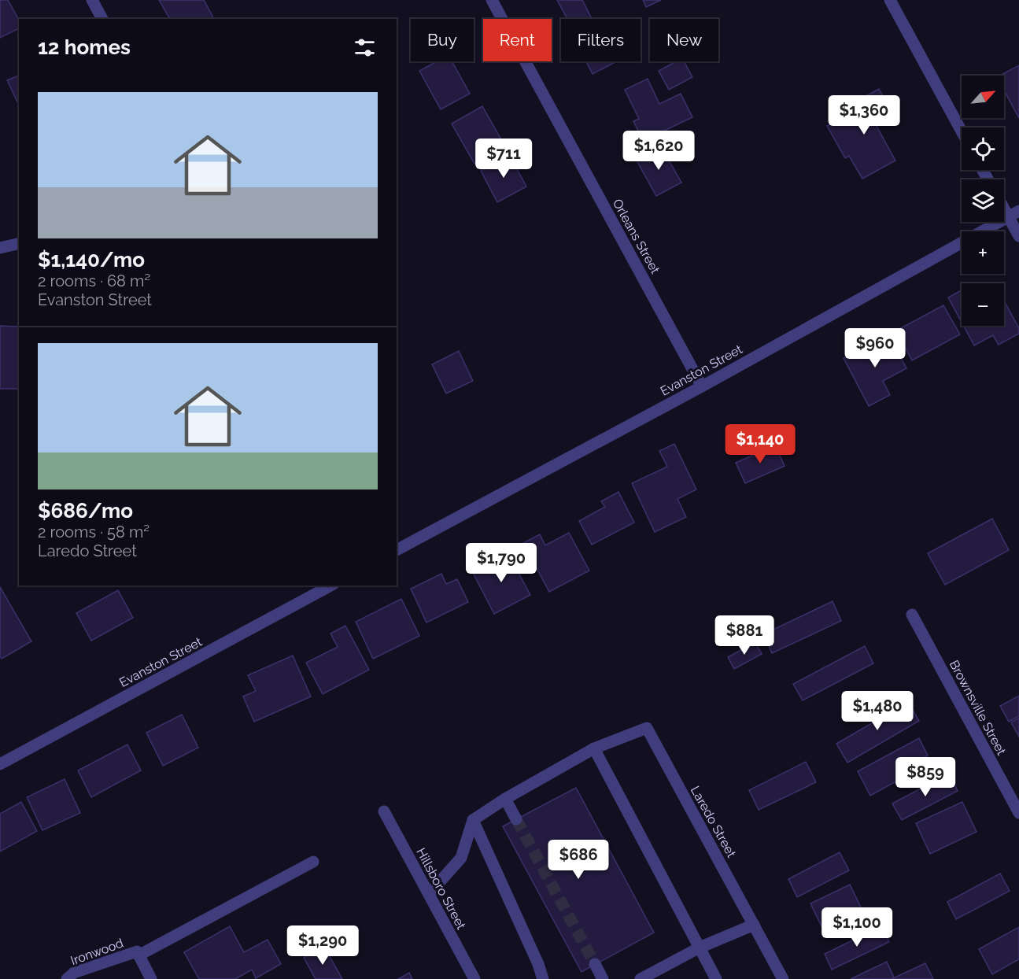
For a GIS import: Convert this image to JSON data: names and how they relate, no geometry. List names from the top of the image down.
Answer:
{
  "streets": {
    "street": [
      "Orleans Street",
      "Evanston Street",
      "Brownsville Street",
      "Laredo Street",
      "Hillsboro Street",
      "Ironwood"
    ]
  },
  "crossings": [
    ["Orleans Street", "Evanston Street"]
  ],
  "north": "top right",
  "page": {
    "chip": [
      "Buy",
      "Rent",
      "Filters",
      "New"
    ],
    "heading": "12 homes",
    "map_buttons": ["+", "−"],
    "list": [
      {
        "name": "$1,140/mo",
        "note": "2 rooms · 68 m² · Evanston Street"
      },
      {
        "name": "$686/mo",
        "note": "2 rooms · 58 m² · Laredo Street"
      }
    ],
    "price": [
      "$1,360",
      "$1,620",
      "$711",
      "$960",
      "$1,140",
      "$1,790",
      "$881",
      "$1,480",
      "$859",
      "$686",
      "$1,100",
      "$1,290"
    ]
  }
}
